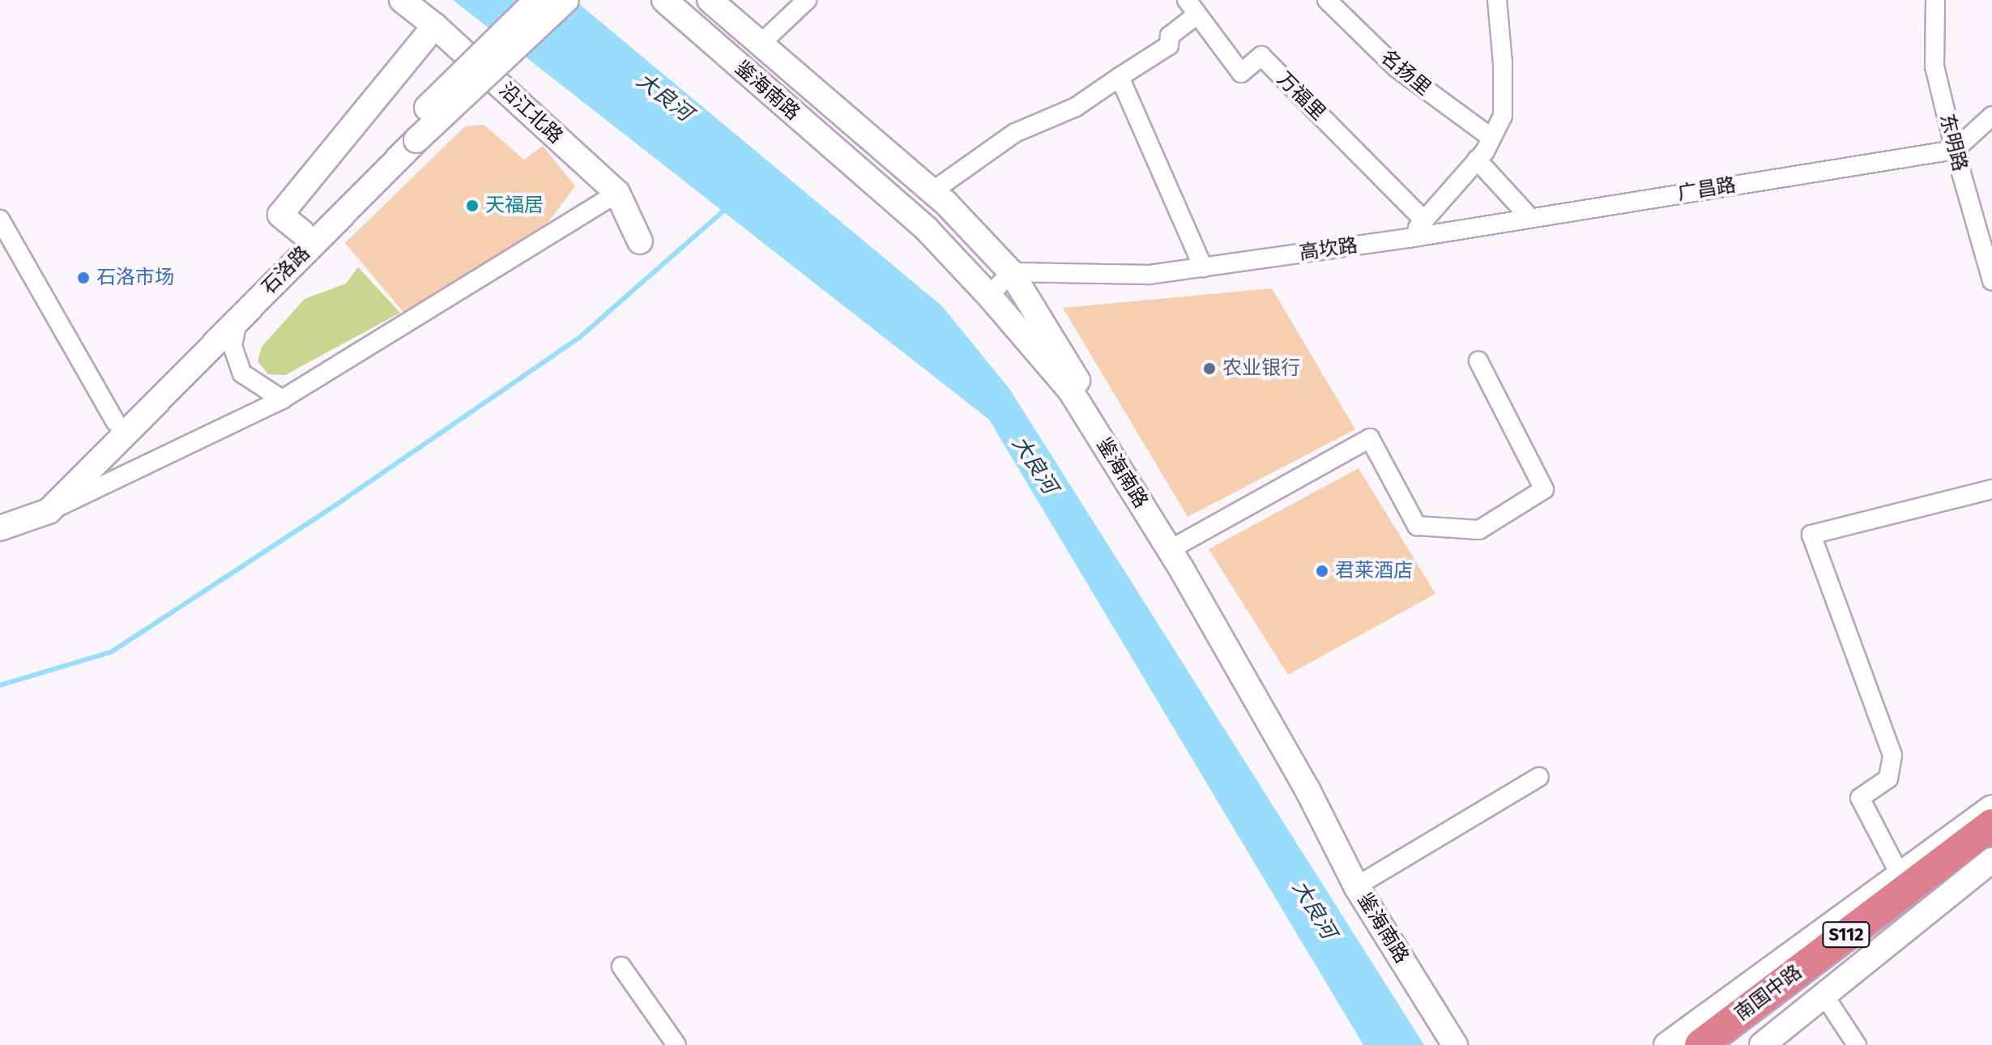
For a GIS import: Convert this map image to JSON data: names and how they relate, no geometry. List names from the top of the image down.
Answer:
{
  "streets": {
    "highway": ["S112", "南国中路"],
    "main road": ["鉴海南路", "沿江北路", "石洛路"],
    "street": [
      "名扬里",
      "万福里",
      "东明路",
      "广昌路",
      "高坎路"
    ]
  },
  "crossings": [
    ["鉴海南路", "高坎路"],
    ["东明路", "广昌路"],
    ["广昌路", "高坎路"]
  ],
  "water": ["大良河"],
  "places": [
    "天福居",
    "石洛市场",
    "农业银行",
    "君莱酒店"
  ]
}
